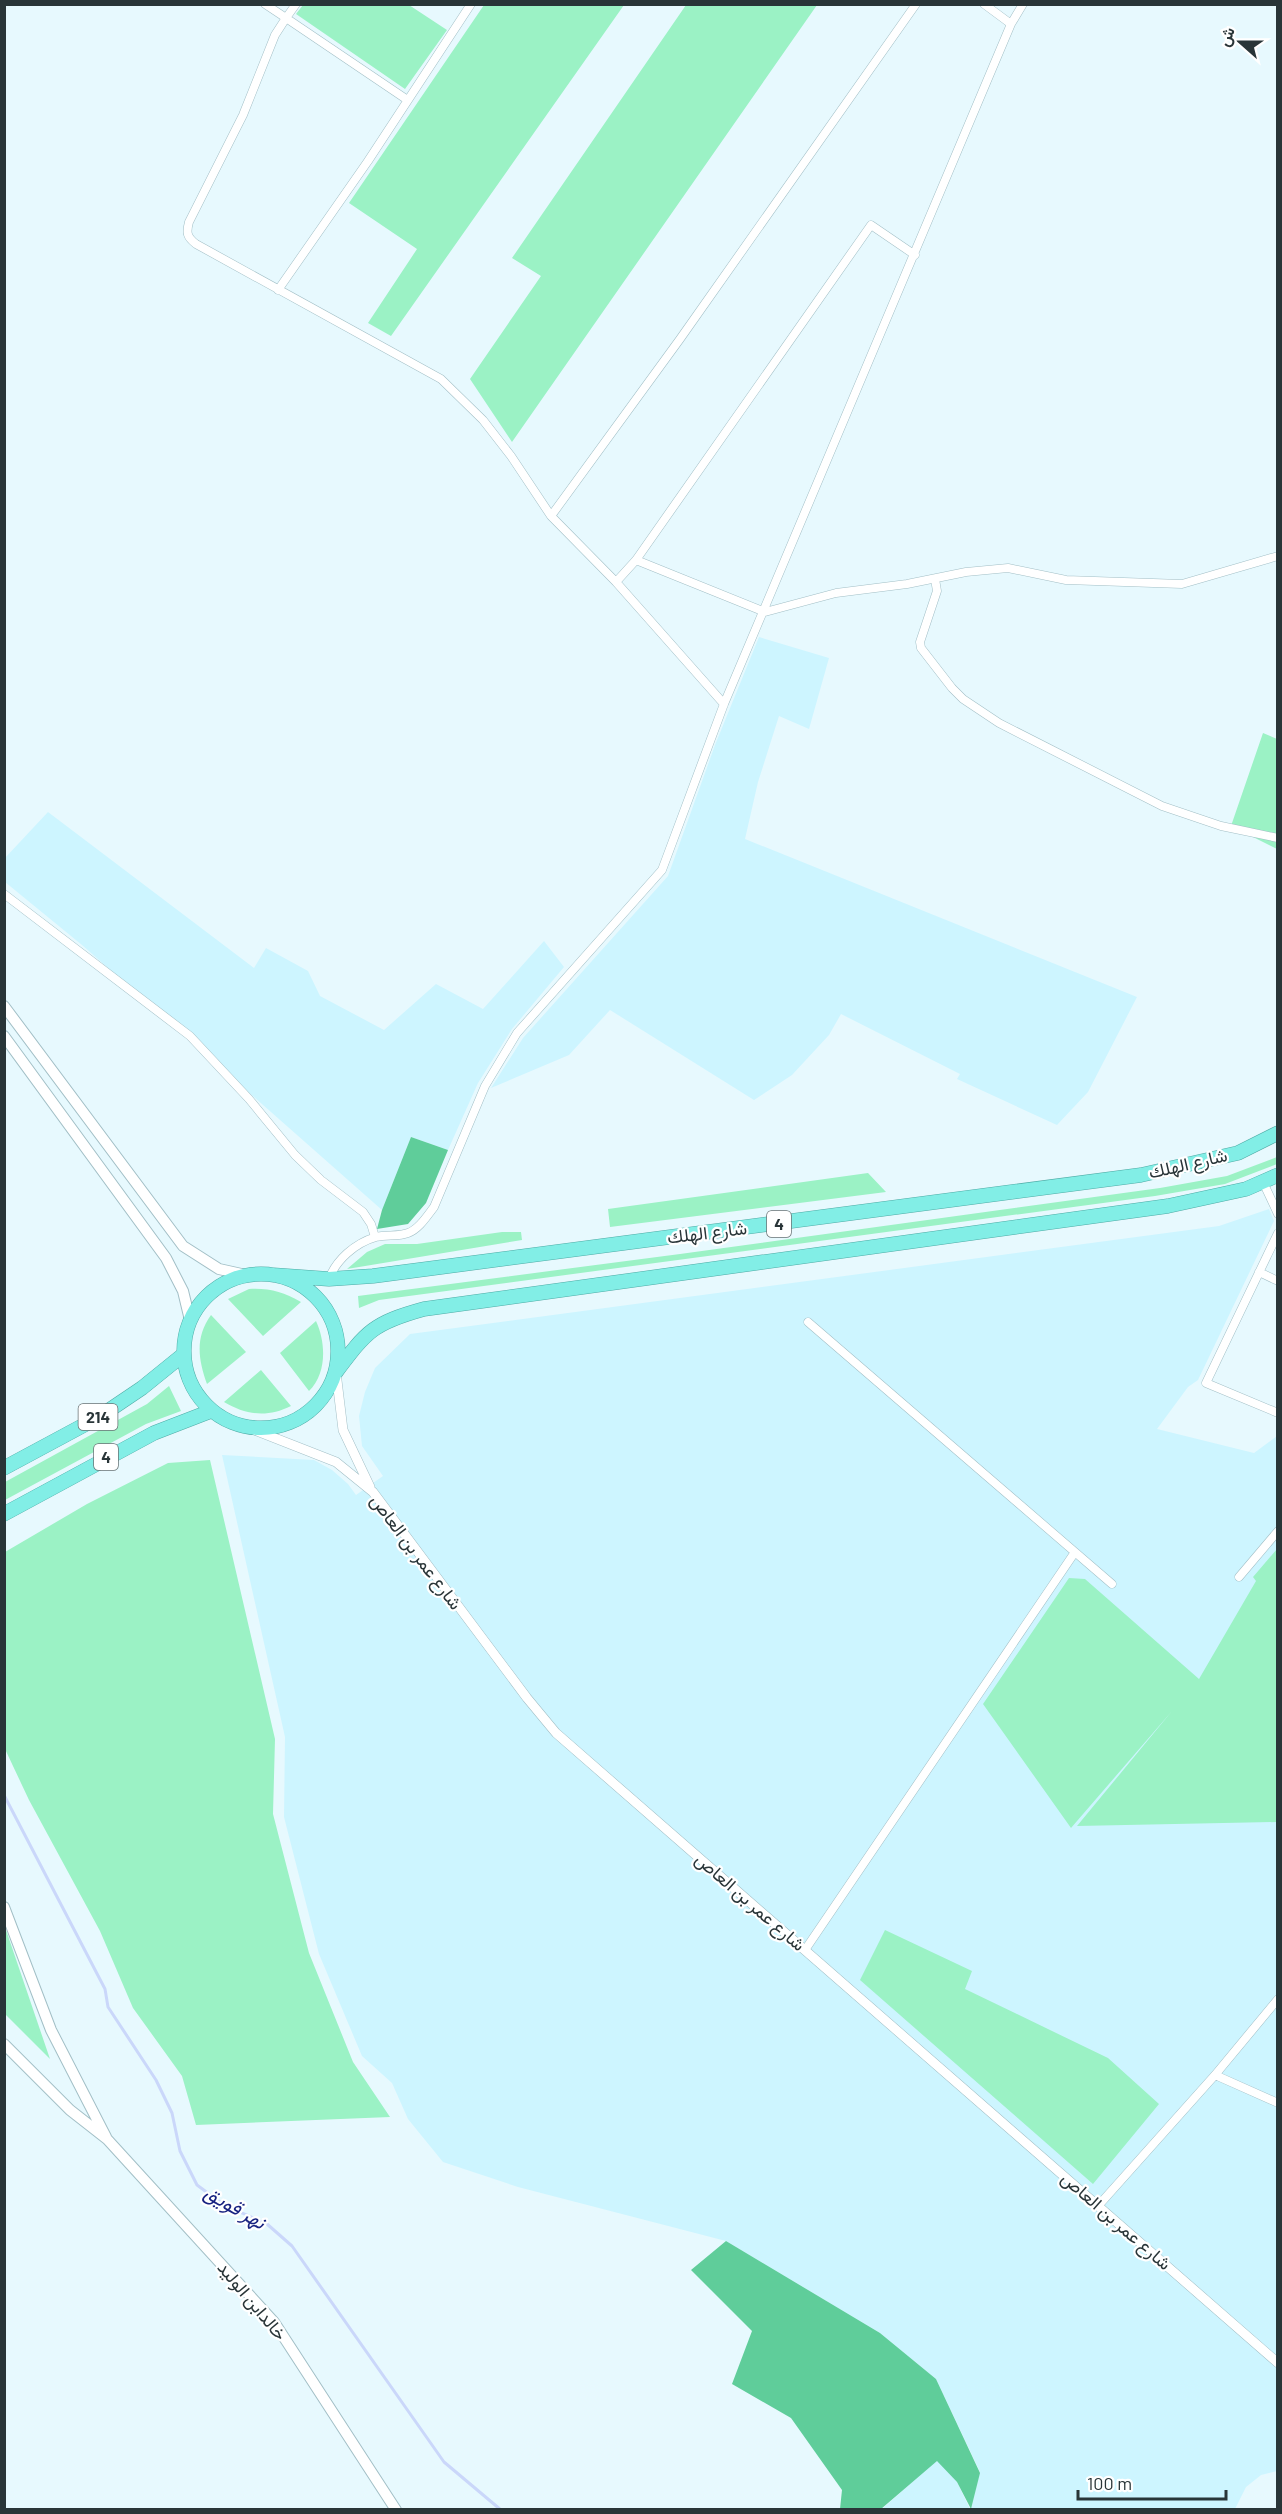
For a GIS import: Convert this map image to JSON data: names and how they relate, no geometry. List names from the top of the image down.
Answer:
{
  "streets": {
    "highway": ["شارع الهلك", "4", "214"],
    "main road": ["خالدابن الوليد"],
    "street": ["شارع عمر بن العاص"]
  },
  "crossings": [
    ["شارع الهلك", "4"],
    ["شارع الهلك", "214"],
    ["شارع الهلك", "شارع عمر بن العاص"],
    ["4", "214"],
    ["4", "شارع عمر بن العاص"],
    ["214", "شارع عمر بن العاص"]
  ],
  "water": ["نهر قويق"],
  "scale_bar": "100 m",
  "north": "left"
}
